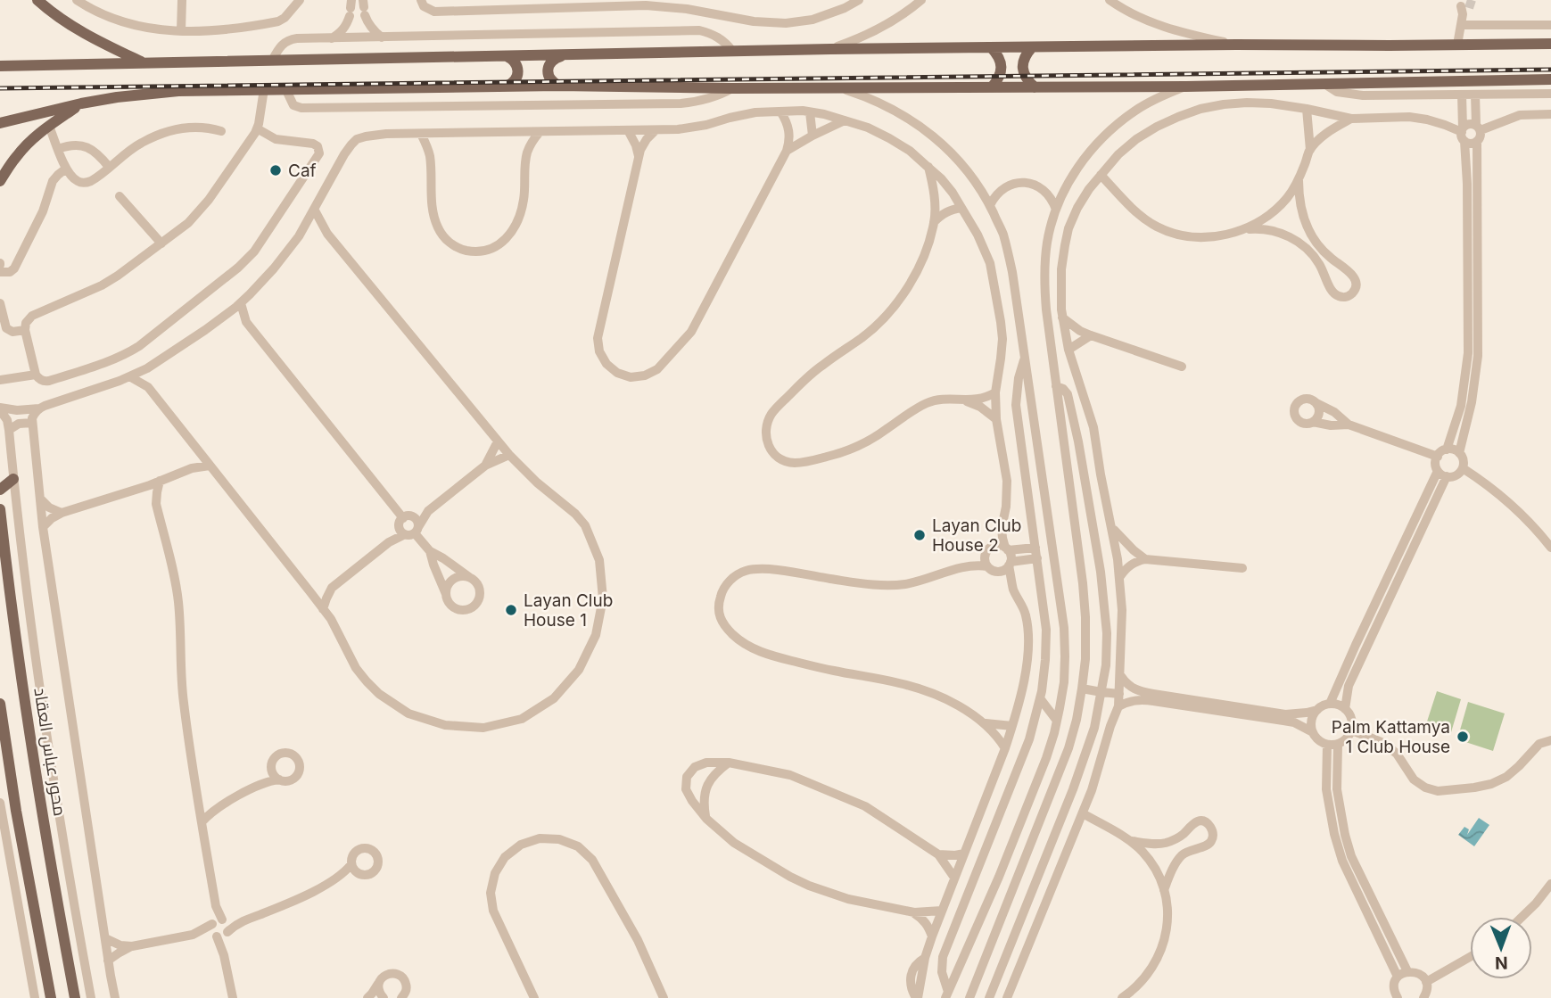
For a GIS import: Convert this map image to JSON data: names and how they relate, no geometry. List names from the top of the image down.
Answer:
{
  "streets": {
    "main road": ["محور عباس العقاد"]
  },
  "places": [
    "Caf",
    "Layan Club House 2",
    "Layan Club House 1",
    "Palm Kattamya 1 Club House"
  ],
  "north": "bottom"
}
